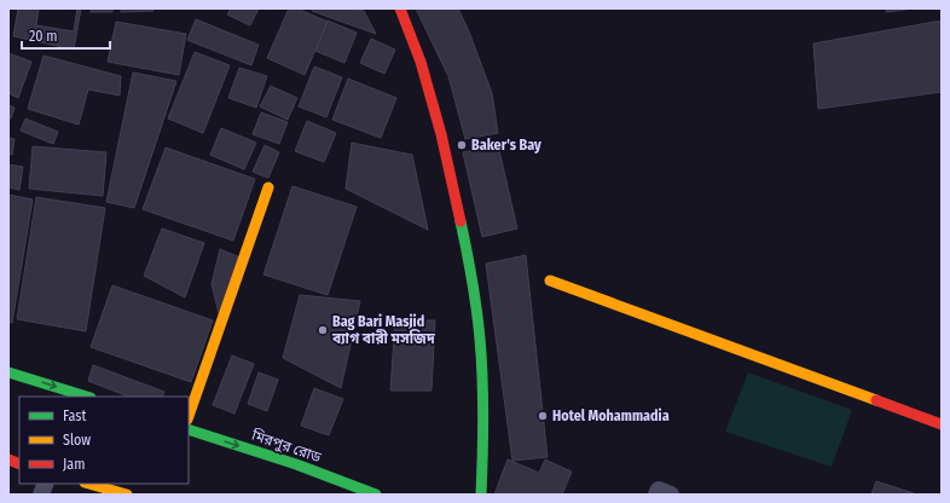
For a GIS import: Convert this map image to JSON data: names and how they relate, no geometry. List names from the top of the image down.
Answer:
{
  "streets": {
    "main road": ["মিরপুর রোড"]
  },
  "one_way": ["মিরপুর রোড"],
  "places": ["Baker's Bay", "Bag Bari Masjid ব্যাগ বারী মসজিদ", "Hotel Mohammadia"],
  "legend": ["Fast", "Slow", "Jam"],
  "scale_bar": "20 m"
}
